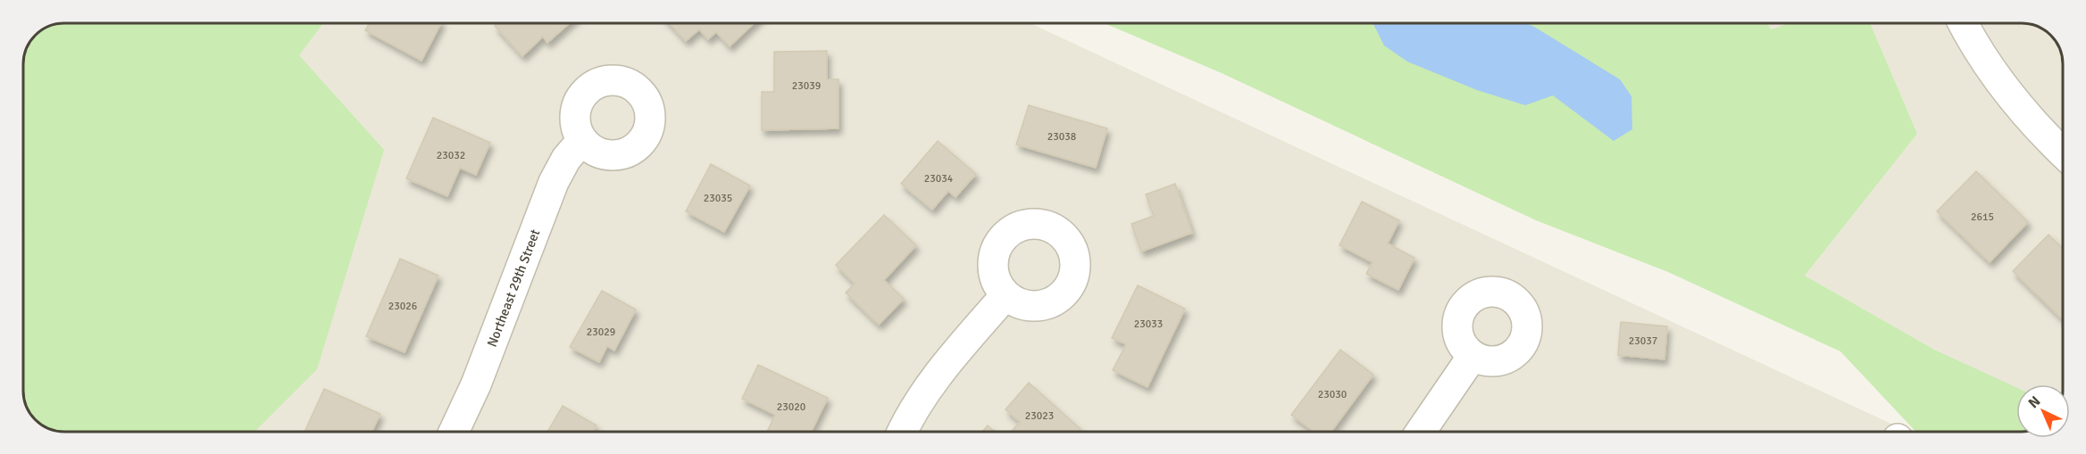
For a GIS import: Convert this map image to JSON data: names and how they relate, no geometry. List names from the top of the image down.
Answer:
{
  "streets": {
    "street": ["Northeast 29th Street"]
  },
  "house_numbers": [
    "23039",
    "23038",
    "23032",
    "23034",
    "23035",
    "2615",
    "23026",
    "23033",
    "23029",
    "23037",
    "23030",
    "23020",
    "23023"
  ],
  "north": "top left"
}
